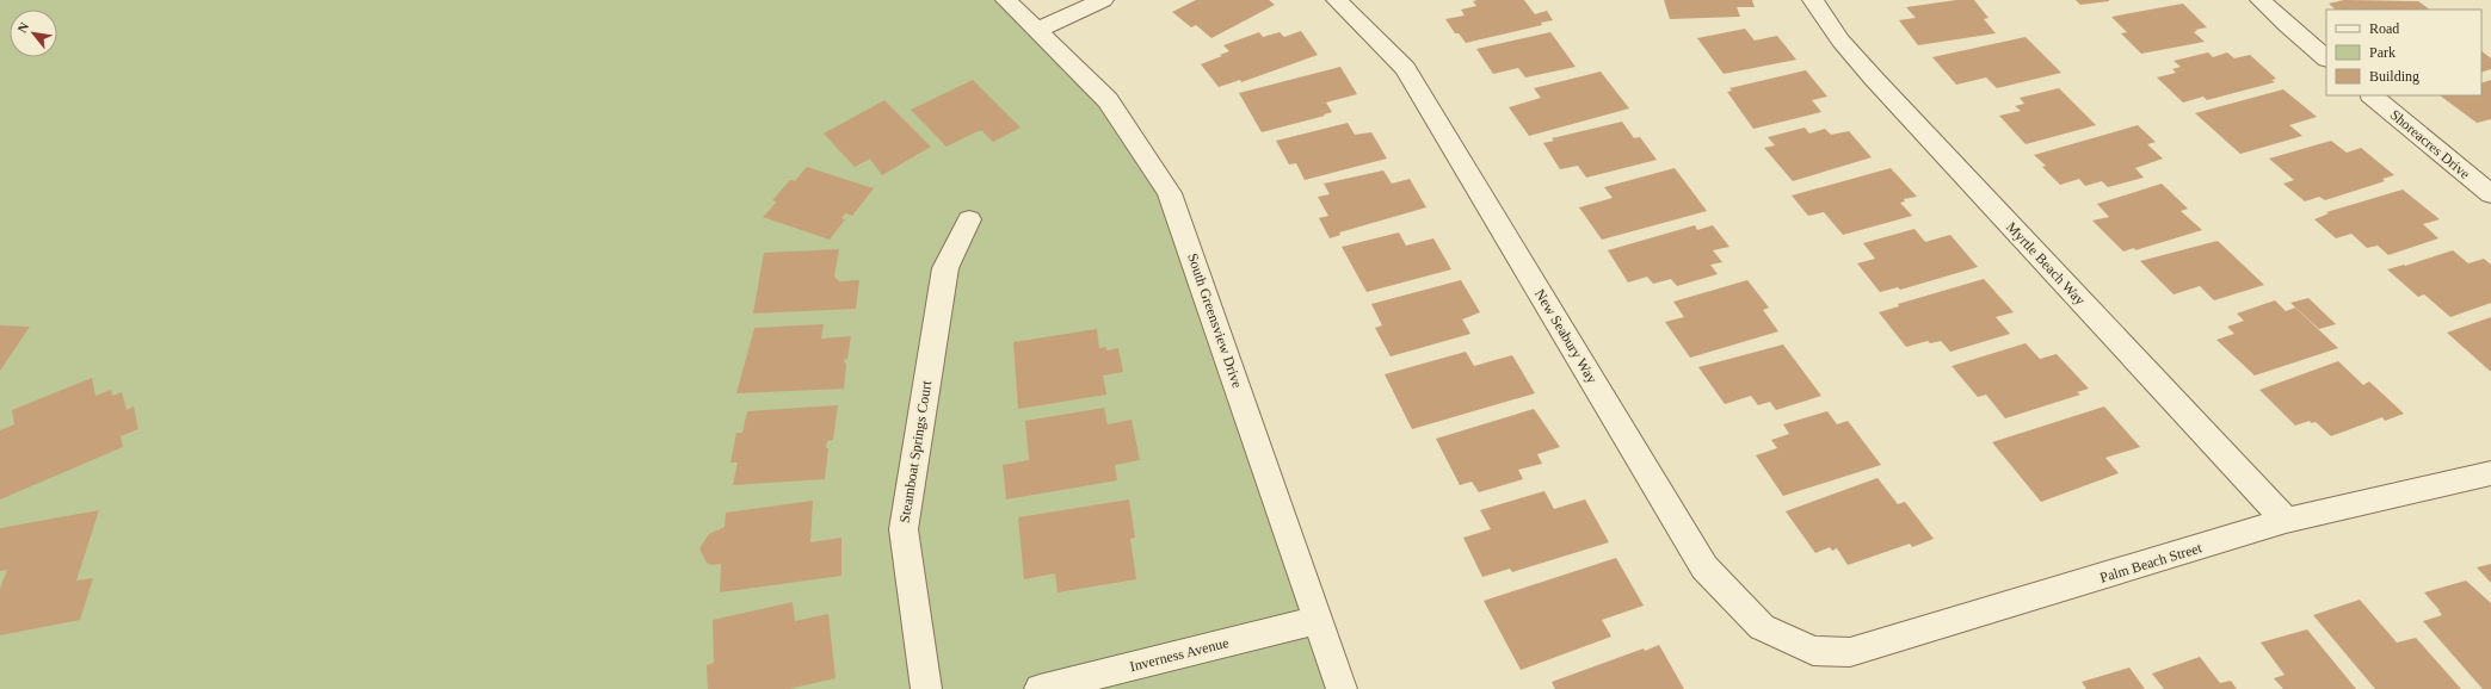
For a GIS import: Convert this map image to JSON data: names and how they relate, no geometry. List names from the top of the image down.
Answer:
{
  "streets": {
    "street": [
      "Shoreacres Drive",
      "Myrtle Beach Way",
      "South Greensview Drive",
      "New Seabury Way",
      "Steamboat Springs Court",
      "Palm Beach Street",
      "Inverness Avenue"
    ]
  },
  "crossings": [
    ["Myrtle Beach Way", "Palm Beach Street"],
    ["South Greensview Drive", "Inverness Avenue"],
    ["New Seabury Way", "Palm Beach Street"]
  ],
  "legend": ["Road", "Park", "Building"],
  "north": "top left"
}
